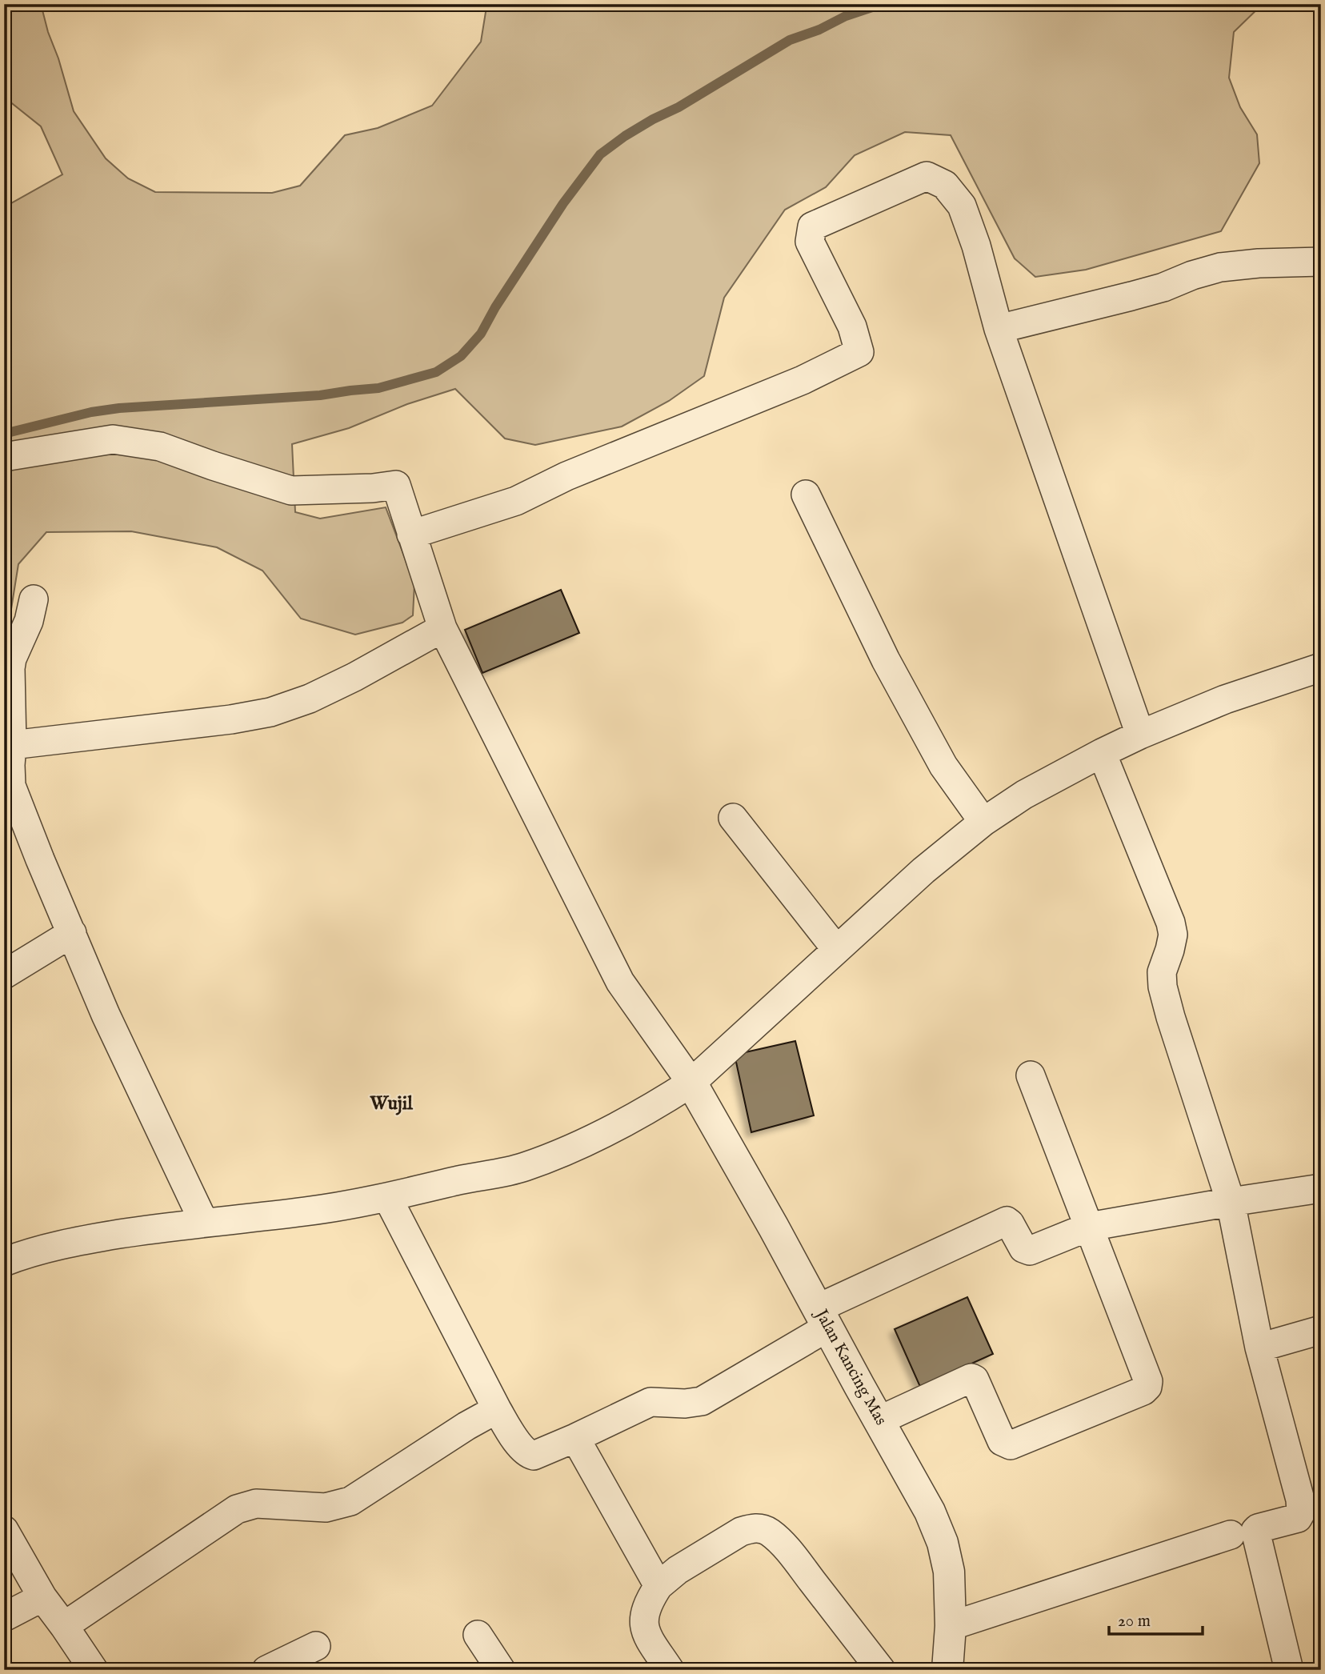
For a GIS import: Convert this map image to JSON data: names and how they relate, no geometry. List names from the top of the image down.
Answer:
{
  "streets": {
    "street": ["Jalan Kancing Mas"]
  },
  "districts": ["Wujil"],
  "scale_bar": "20 m"
}
